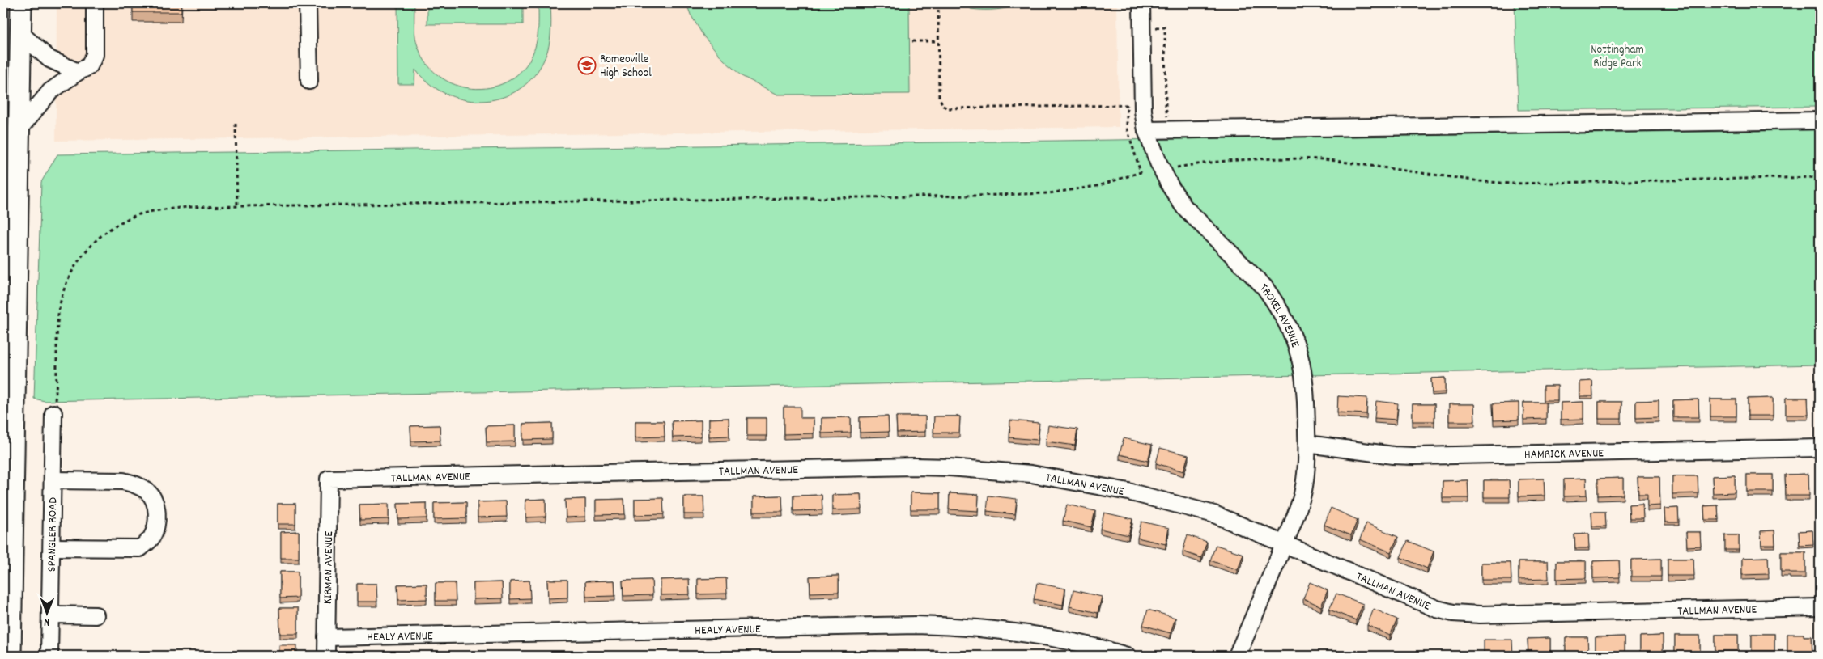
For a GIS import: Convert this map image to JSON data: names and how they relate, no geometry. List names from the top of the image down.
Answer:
{
  "streets": {
    "street": [
      "TROXEL AVENUE",
      "HAMRICK AVENUE",
      "TALLMAN AVENUE",
      "SPANGLER ROAD",
      "KIRMAN AVENUE",
      "HEALY AVENUE"
    ]
  },
  "crossings": [
    ["TROXEL AVENUE", "HAMRICK AVENUE"],
    ["TROXEL AVENUE", "TALLMAN AVENUE"],
    ["TALLMAN AVENUE", "KIRMAN AVENUE"],
    ["KIRMAN AVENUE", "HEALY AVENUE"]
  ],
  "parks": ["Nottingham Ridge Park"],
  "places": {
    "school or university": ["Romeoville High School"]
  },
  "north": "bottom"
}
